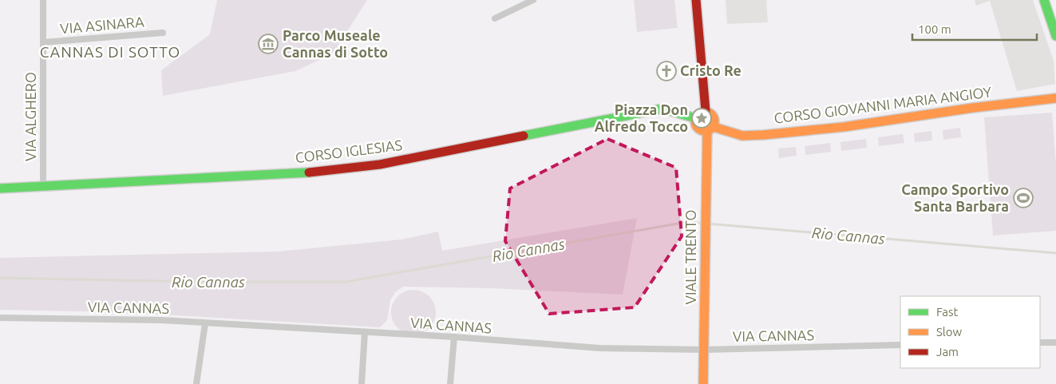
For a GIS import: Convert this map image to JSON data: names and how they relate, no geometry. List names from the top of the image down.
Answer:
{
  "streets": {
    "street": [
      "VIA ASINARA",
      "CORSO GIOVANNI MARIA ANGIOY",
      "VIA ALGHERO",
      "CORSO IGLESIAS",
      "VIALE TRENTO",
      "VIA CANNAS"
    ]
  },
  "crossings": [
    ["VIA ASINARA", "VIA ALGHERO"],
    ["CORSO GIOVANNI MARIA ANGIOY", "CORSO IGLESIAS"],
    ["CORSO GIOVANNI MARIA ANGIOY", "VIALE TRENTO"],
    ["VIA ALGHERO", "CORSO IGLESIAS"],
    ["CORSO IGLESIAS", "VIALE TRENTO"],
    ["VIALE TRENTO", "VIA CANNAS"]
  ],
  "districts": ["CANNAS DI SOTTO"],
  "water": ["Rio Cannas"],
  "places": {
    "museum": ["Parco Museale Cannas di Sotto"],
    "church": ["Cristo Re"],
    "place": ["Piazza Don Alfredo Tocco"],
    "sports": ["Campo Sportivo Santa Barbara"]
  },
  "legend": ["Fast", "Slow", "Jam"],
  "scale_bar": "100 m"
}
